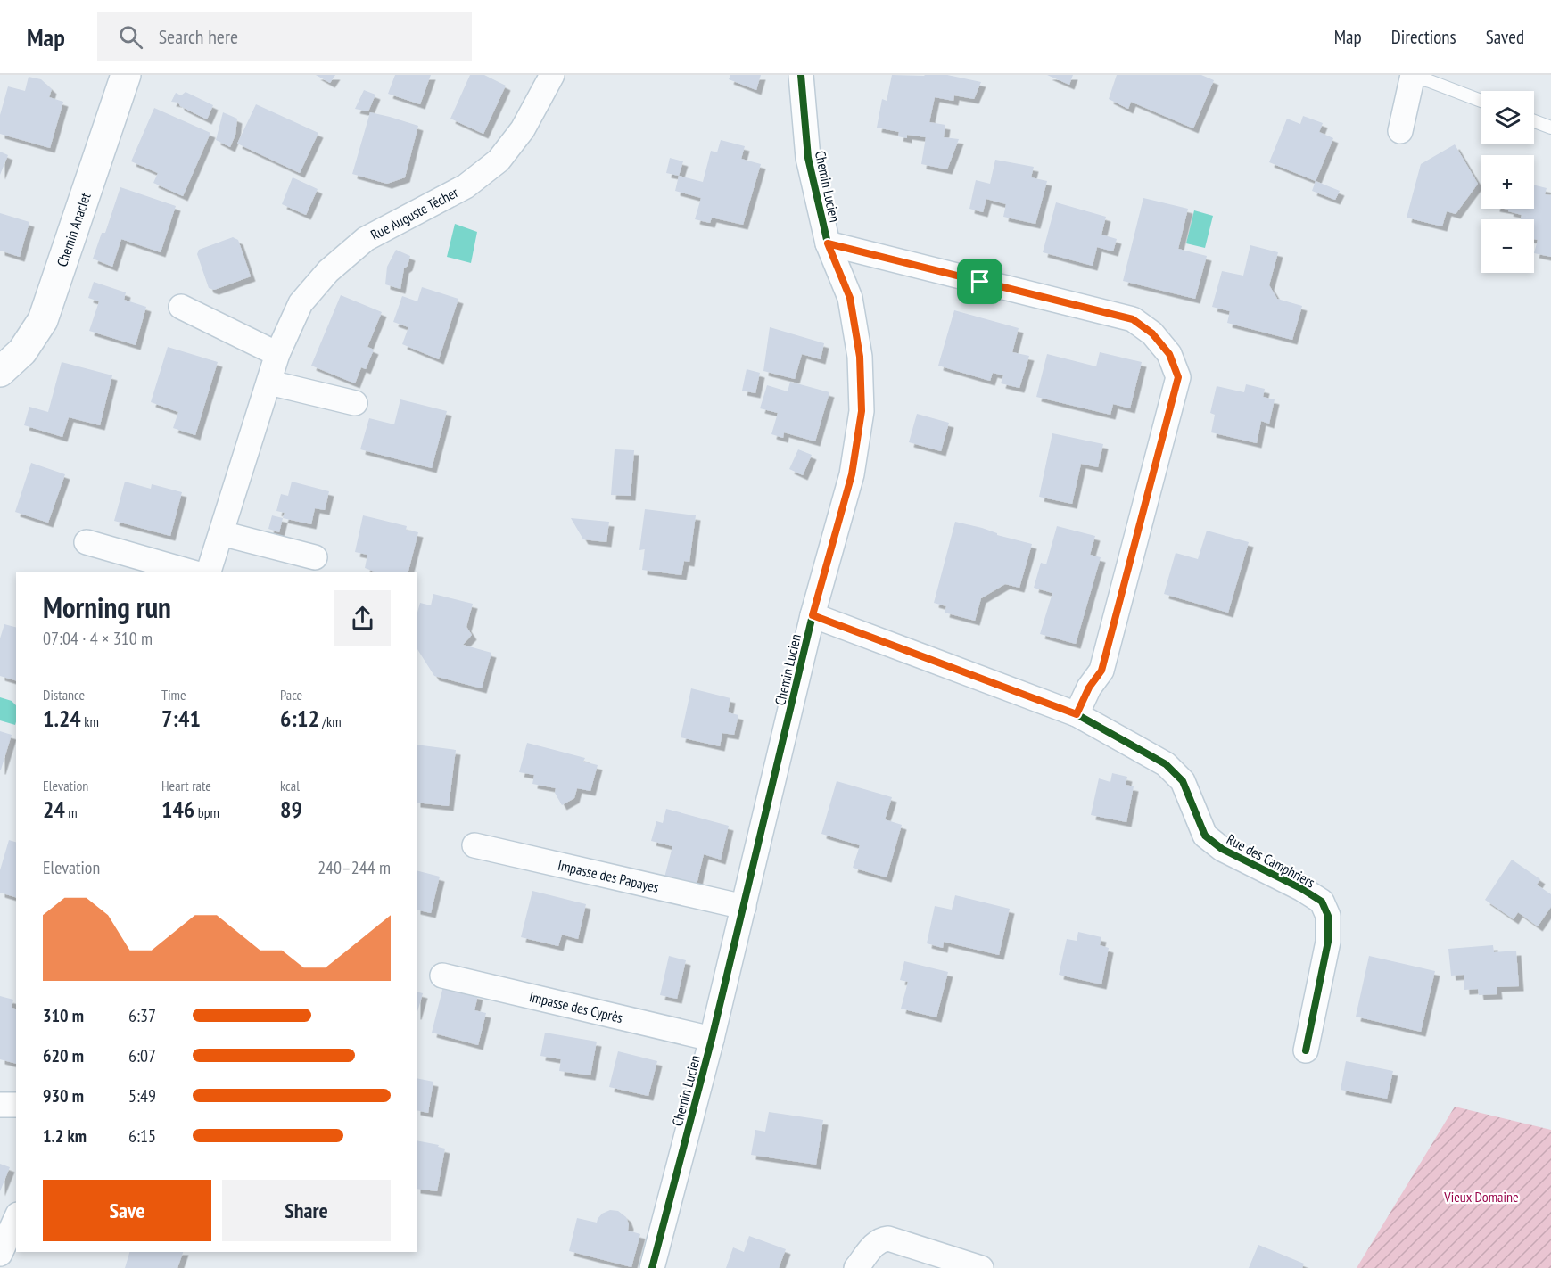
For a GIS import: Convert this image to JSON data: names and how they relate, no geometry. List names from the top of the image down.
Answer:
{
  "streets": {
    "street": [
      "Chemin Lucien",
      "Rue Auguste Técher",
      "Chemin Anaclet",
      "Rue des Camphriers",
      "Impasse des Papayes",
      "Impasse des Cyprès"
    ]
  },
  "crossings": [
    ["Chemin Lucien", "Rue des Camphriers"],
    ["Chemin Lucien", "Impasse des Papayes"],
    ["Chemin Lucien", "Impasse des Cyprès"]
  ],
  "parks": ["Vieux Domaine"],
  "page": {
    "header": "Map",
    "search": "Search here",
    "nav": ["Map", "Directions", "Saved"],
    "map_buttons": ["+", "−"],
    "heading": ["Morning run", "07:04 · 4 × 310 m"],
    "stats": [
      ["Distance", "1.24 km"],
      ["Time", "7:41"],
      ["Pace", "6:12 /km"],
      ["Elevation", "24 m"],
      ["Heart rate", "146 bpm"],
      ["kcal", "89"]
    ],
    "chart": ["Elevation", "240–244 m"],
    "list": [
      {
        "name": "310 m",
        "note": "6:37"
      },
      {
        "name": "620 m",
        "note": "6:07"
      },
      {
        "name": "930 m",
        "note": "5:49"
      },
      {
        "name": "1.2 km",
        "note": "6:15"
      }
    ],
    "buttons": ["Save", "Share"]
  }
}
